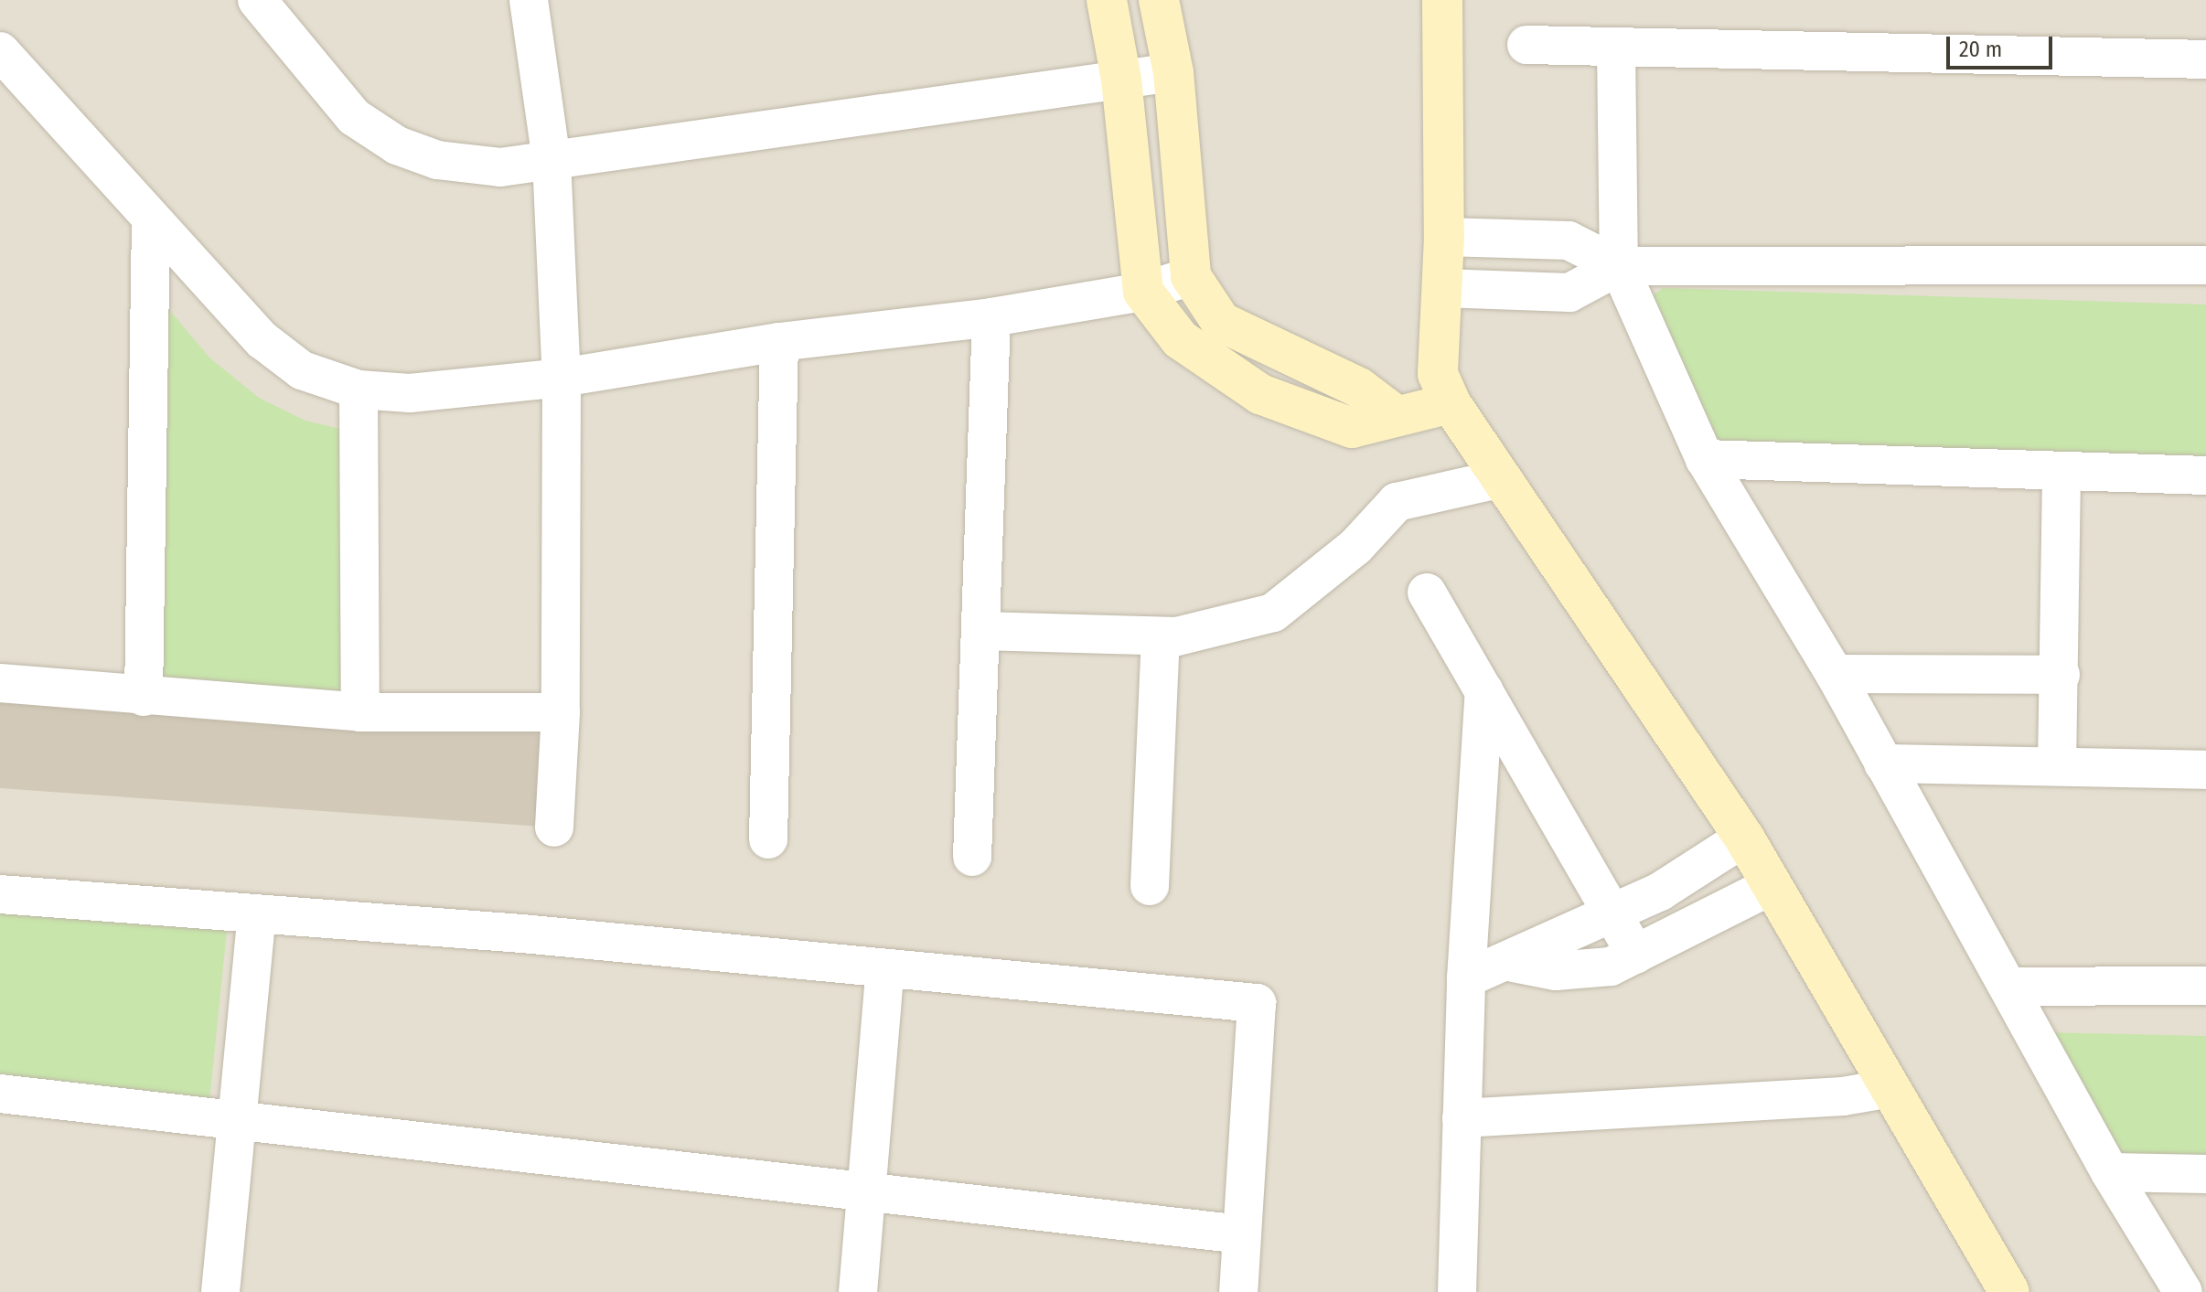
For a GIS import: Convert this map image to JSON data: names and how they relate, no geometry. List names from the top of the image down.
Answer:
{
  "scale_bar": "20 m"
}
